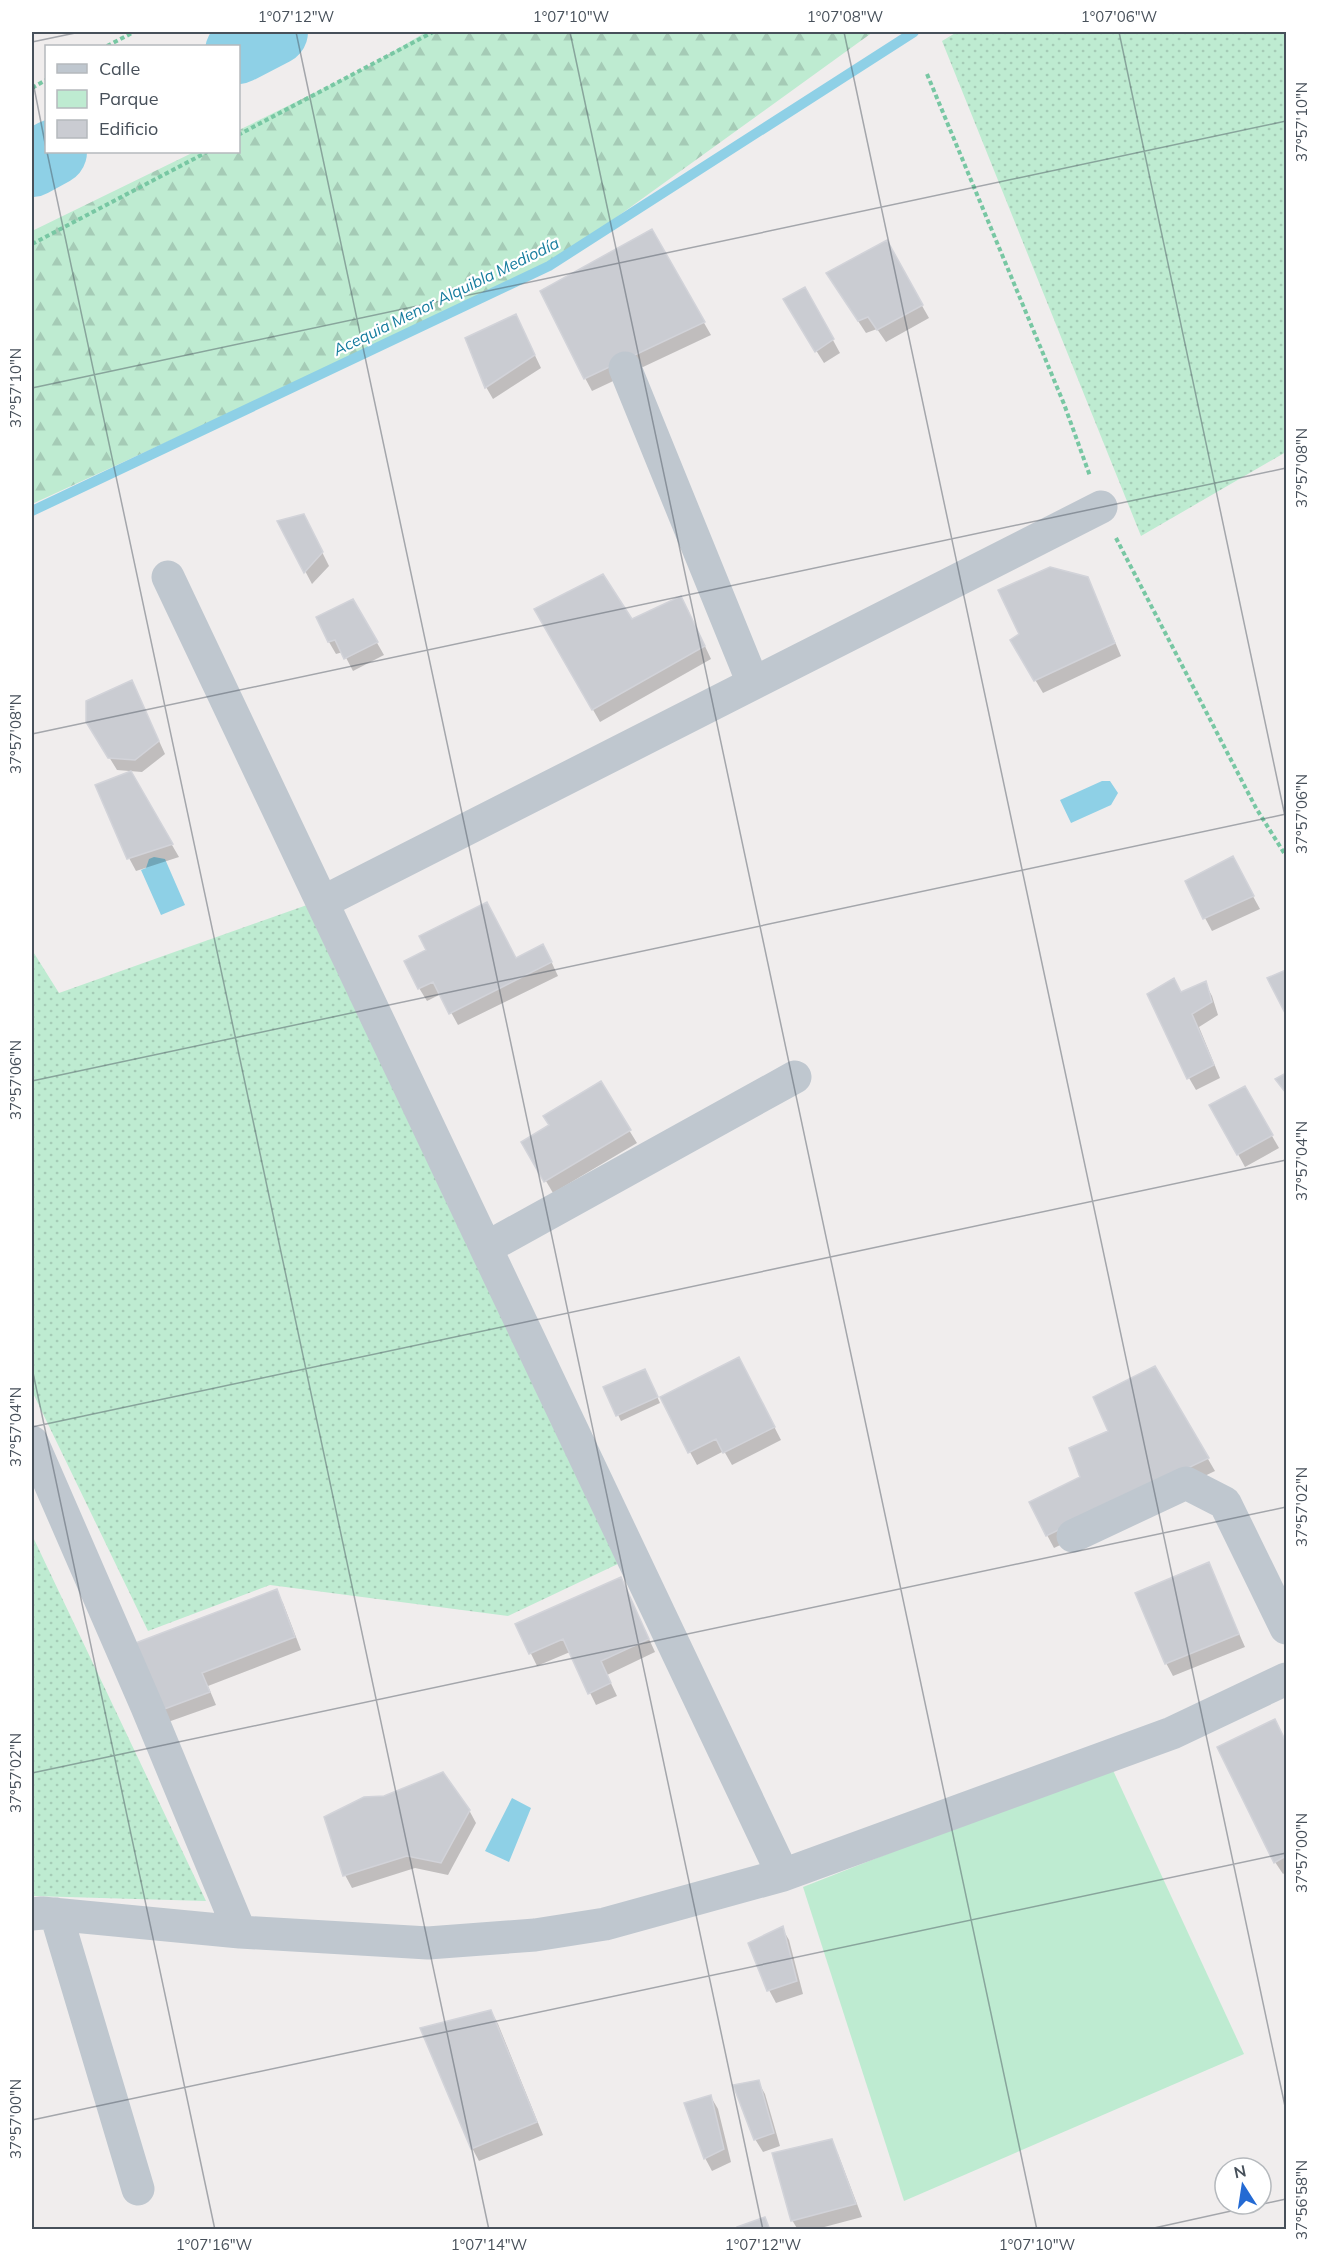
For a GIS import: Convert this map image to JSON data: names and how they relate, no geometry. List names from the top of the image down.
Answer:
{
  "water": ["Acequia Menor Alquibla Mediodía"],
  "legend": ["Calle", "Parque", "Edificio"],
  "north": "top",
  "coordinates": [
    "1°07'12\"W",
    "1°07'10\"W",
    "1°07'08\"W",
    "1°07'06\"W",
    "37°57'10\"N",
    "37°57'08\"N",
    "37°57'06\"N",
    "37°57'04\"N",
    "37°57'02\"N",
    "37°57'00\"N",
    "37°56'58\"N",
    "1°07'16\"W",
    "1°07'14\"W"
  ]
}
